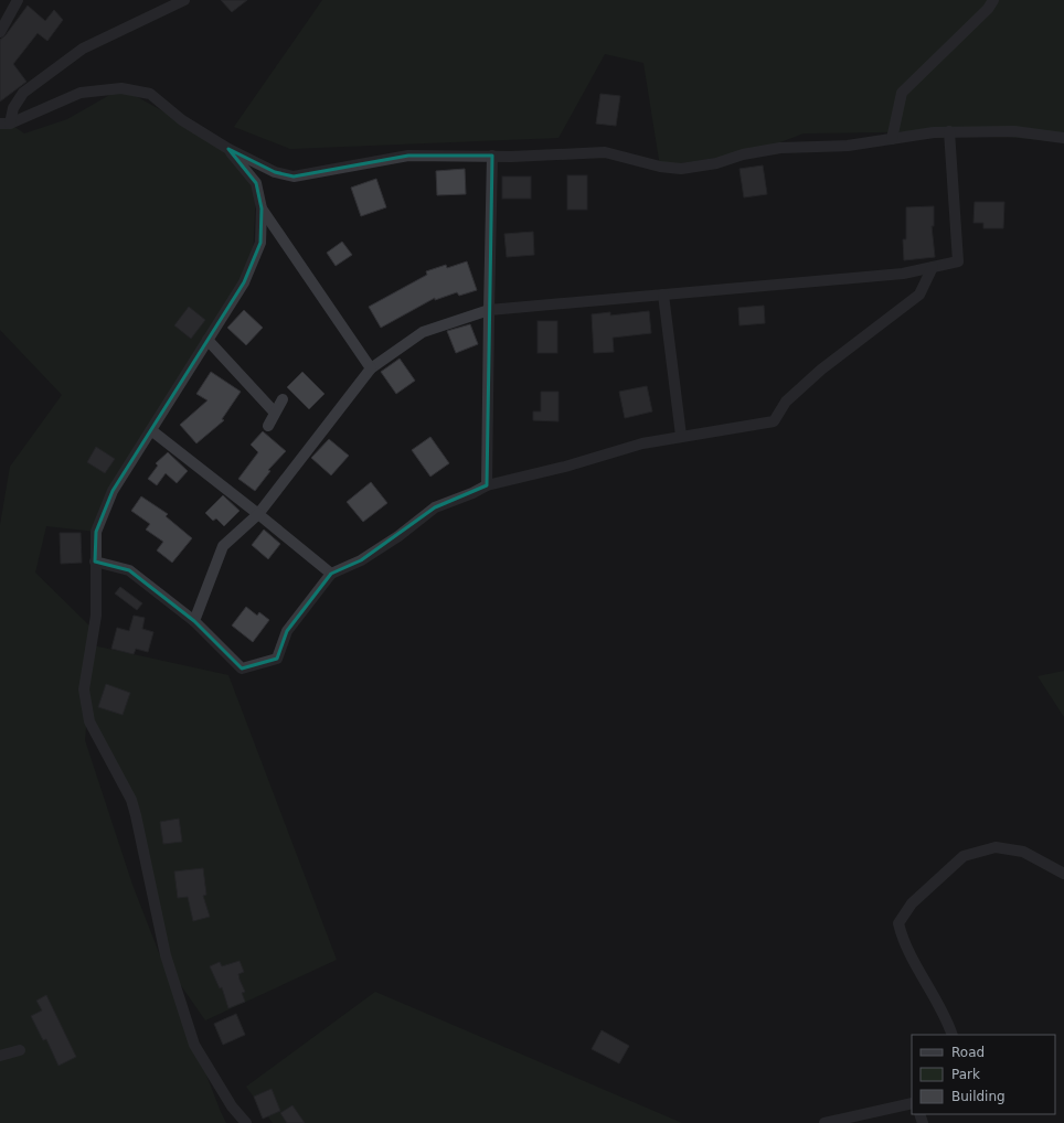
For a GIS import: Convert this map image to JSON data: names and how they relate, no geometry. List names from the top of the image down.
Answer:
{
  "legend": ["Road", "Park", "Building"]
}
